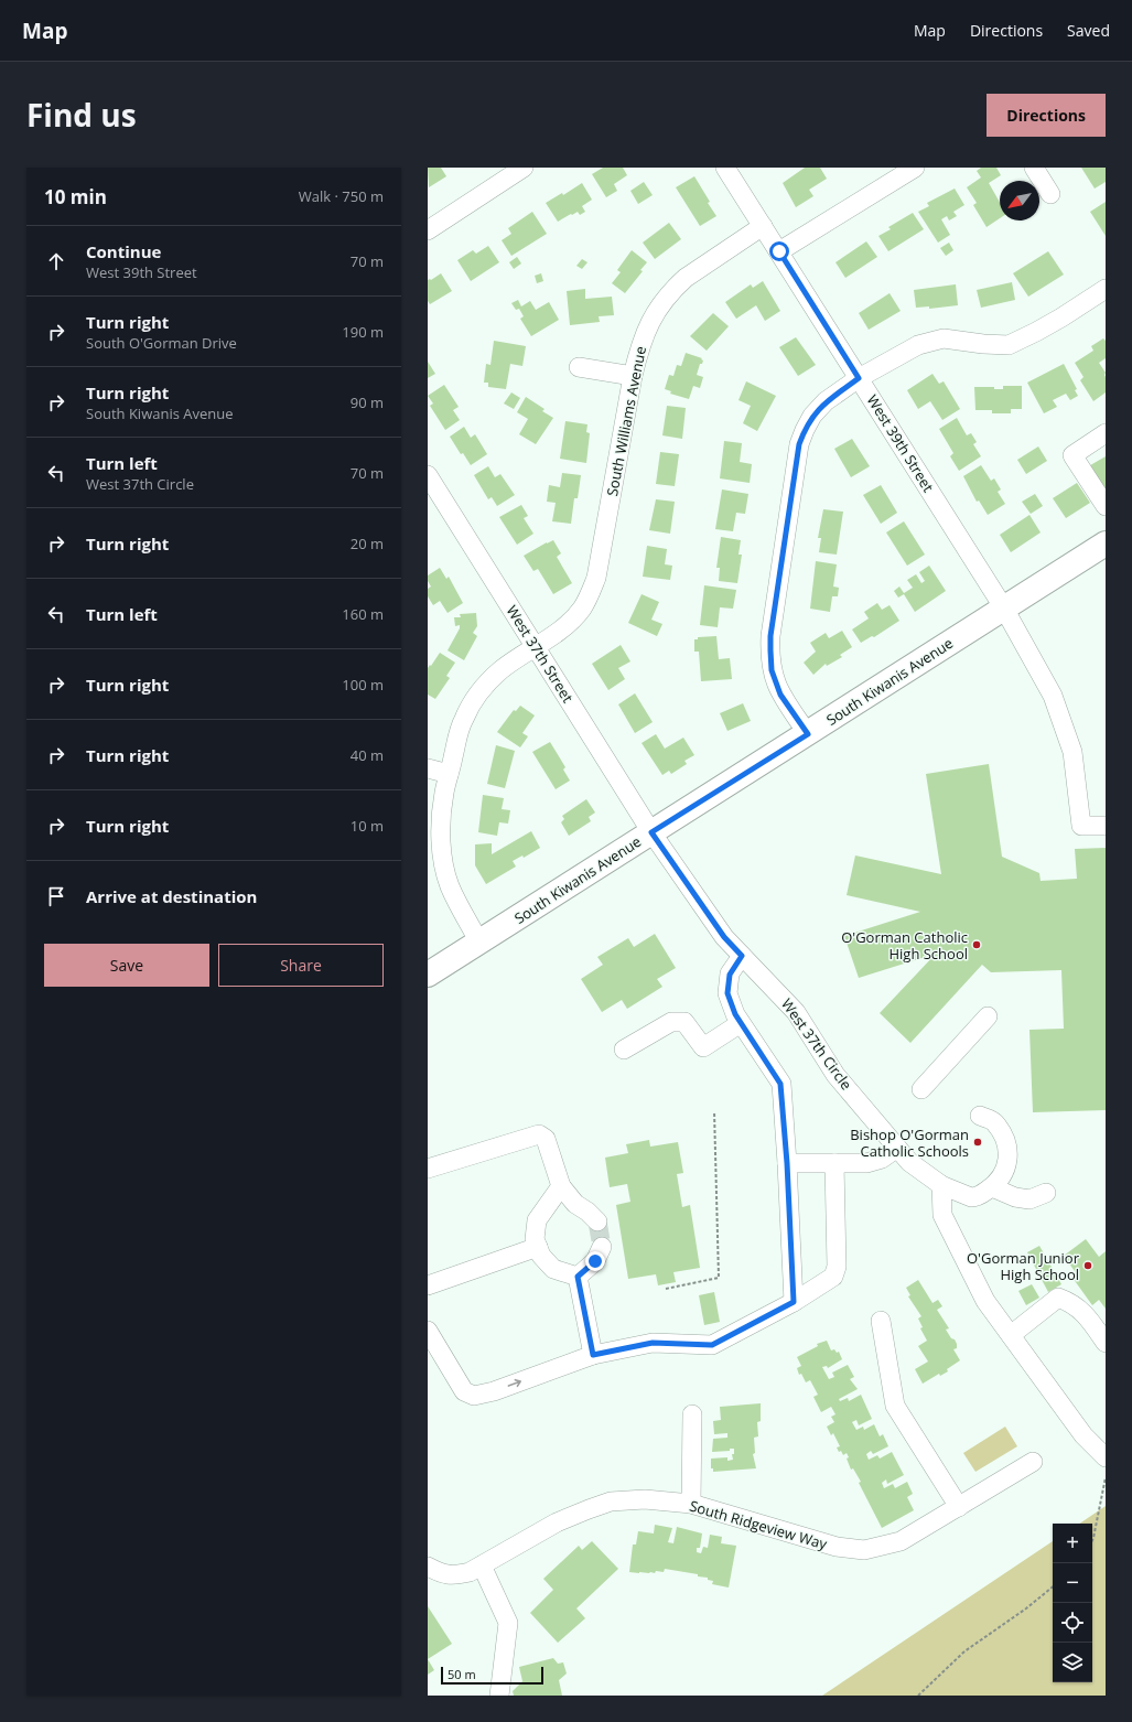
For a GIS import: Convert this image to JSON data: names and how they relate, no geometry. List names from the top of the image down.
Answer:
{
  "streets": {
    "main road": ["South Kiwanis Avenue"],
    "street": [
      "South Williams Avenue",
      "West 39th Street",
      "West 37th Street",
      "West 37th Circle",
      "South Ridgeview Way"
    ]
  },
  "crossings": [
    ["South Williams Avenue", "West 39th Street"],
    ["South Williams Avenue", "West 37th Street"],
    ["South Williams Avenue", "South Kiwanis Avenue"],
    ["West 39th Street", "South Kiwanis Avenue"],
    ["West 37th Street", "South Kiwanis Avenue"],
    ["West 37th Street", "West 37th Circle"],
    ["South Kiwanis Avenue", "West 37th Circle"]
  ],
  "places": ["O'Gorman Catholic High School", "Bishop O'Gorman Catholic Schools", "O'Gorman Junior High School"],
  "scale_bar": "50 m",
  "north": "bottom left",
  "page": {
    "header": "Map",
    "nav": ["Map", "Directions", "Saved"],
    "title": "Find us",
    "buttons": [
      "Directions",
      ["Save", "Share"]
    ],
    "heading": ["10 min", "Walk · 750 m"],
    "list": [
      ["Continue", "West 39th Street", "70 m"],
      ["Turn right", "South O'Gorman Drive", "190 m"],
      ["Turn right", "South Kiwanis Avenue", "90 m"],
      ["Turn left", "West 37th Circle", "70 m"],
      ["Turn right", "20 m"],
      ["Turn left", "160 m"],
      ["Turn right", "100 m"],
      ["Turn right", "40 m"],
      ["Turn right", "10 m"],
      "Arrive at destination"
    ],
    "map_buttons": ["+", "−"],
    "scale": "50 m"
  }
}
